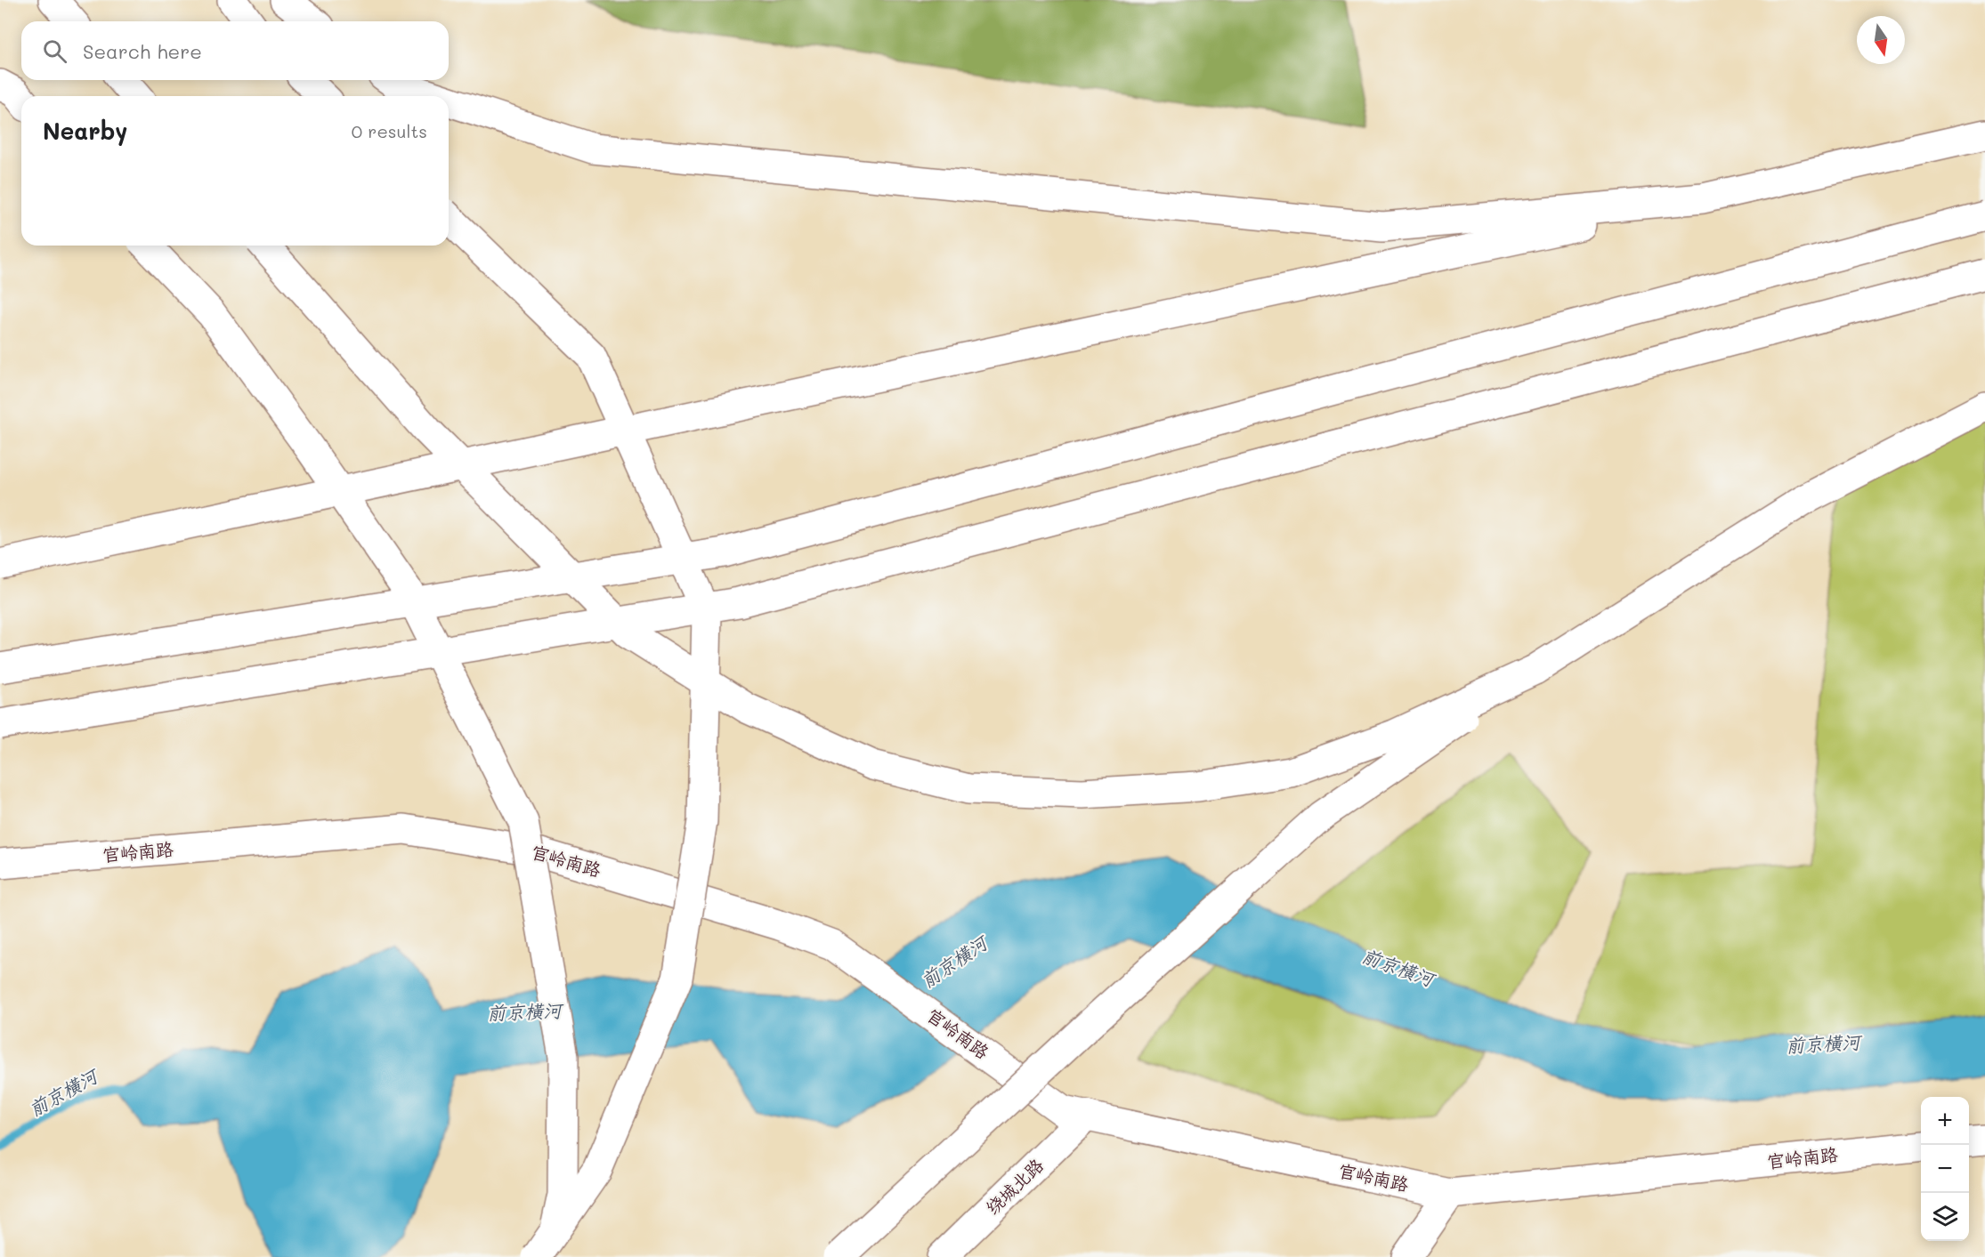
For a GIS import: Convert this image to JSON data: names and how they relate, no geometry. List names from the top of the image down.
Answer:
{
  "streets": {
    "main road": ["官岭南路", "绕城北路"]
  },
  "crossings": [
    ["官岭南路", "绕城北路"]
  ],
  "water": ["前京横河"],
  "north": "bottom",
  "page": {
    "search": "Search here",
    "heading": ["Nearby", "0 results"],
    "map_buttons": ["+", "−"]
  }
}
